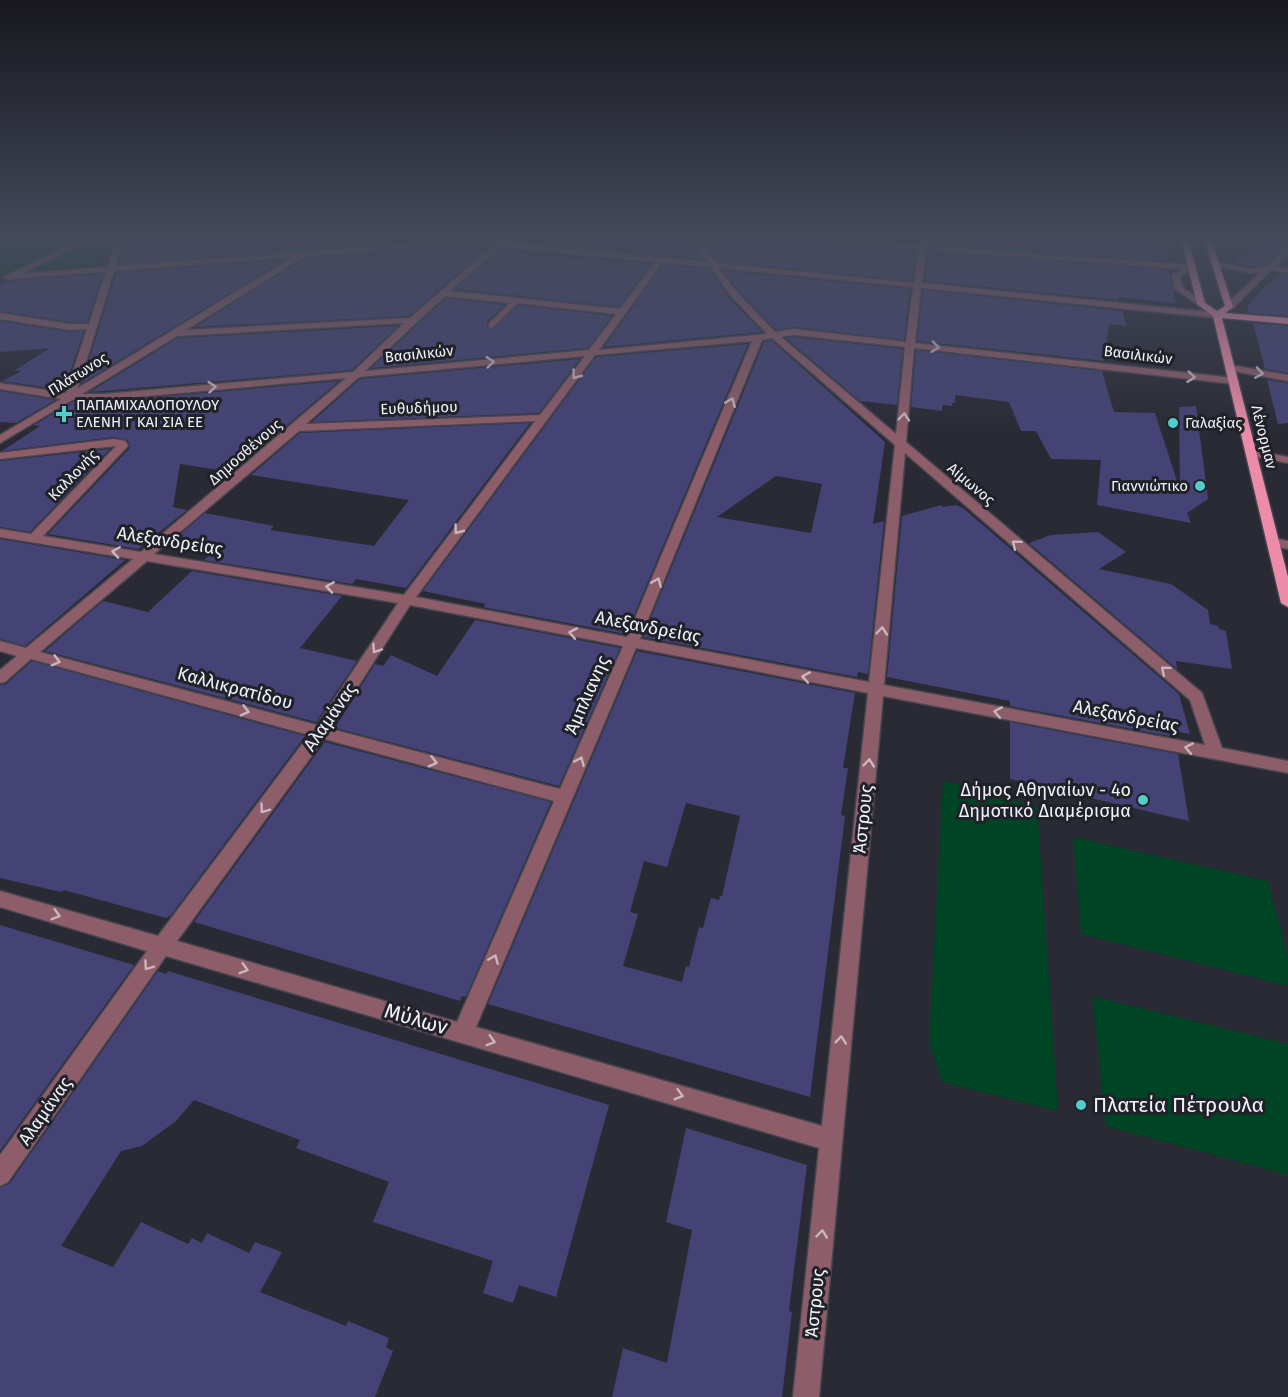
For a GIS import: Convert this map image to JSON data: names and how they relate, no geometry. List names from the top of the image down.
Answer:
{
  "streets": {
    "main road": ["Λένορμαν"],
    "street": [
      "Βασιλικών",
      "Πλάτωνος",
      "Ευθυδήμου",
      "Δημοσθένους",
      "Καλλονής",
      "Αίμωνος",
      "Αλεξανδρείας",
      "Καλλικρατίδου",
      "Άμπλιανης",
      "Αλαμάνας",
      "Άστρους",
      "Μύλων"
    ]
  },
  "crossings": [
    ["Βασιλικών", "Πλάτωνος"],
    ["Βασιλικών", "Λένορμαν"],
    ["Βασιλικών", "Δημοσθένους"],
    ["Βασιλικών", "Αίμωνος"],
    ["Βασιλικών", "Άμπλιανης"],
    ["Βασιλικών", "Αλαμάνας"],
    ["Βασιλικών", "Άστρους"],
    ["Ευθυδήμου", "Δημοσθένους"],
    ["Ευθυδήμου", "Αλαμάνας"],
    ["Δημοσθένους", "Αλεξανδρείας"],
    ["Δημοσθένους", "Καλλικρατίδου"],
    ["Καλλονής", "Αλεξανδρείας"],
    ["Αίμωνος", "Αλεξανδρείας"],
    ["Αίμωνος", "Άμπλιανης"],
    ["Αίμωνος", "Άστρους"],
    ["Αλεξανδρείας", "Άμπλιανης"],
    ["Αλεξανδρείας", "Αλαμάνας"],
    ["Αλεξανδρείας", "Άστρους"],
    ["Καλλικρατίδου", "Άμπλιανης"],
    ["Καλλικρατίδου", "Αλαμάνας"],
    ["Άμπλιανης", "Μύλων"],
    ["Αλαμάνας", "Μύλων"],
    ["Άστρους", "Μύλων"]
  ],
  "one_way": [
    "Αίμωνος",
    "Αλεξανδρείας",
    "Καλλικρατίδου",
    "Άμπλιανης",
    "Αλαμάνας",
    "Άστρους",
    "Μύλων"
  ],
  "places": {
    "health": ["ΠΑΠΑΜΙΧΑΛΟΠΟΥΛΟΥ ΕΛΕΝΗ Γ ΚΑΙ ΣΙΑ ΕΕ"],
    "other": [
      "Γαλαξίας",
      "Γιαννιώτικο",
      "Δήμος Αθηναίων - 4ο Δημοτικό Διαμέρισμα",
      "Πλατεία Πέτρουλα"
    ]
  }
}
